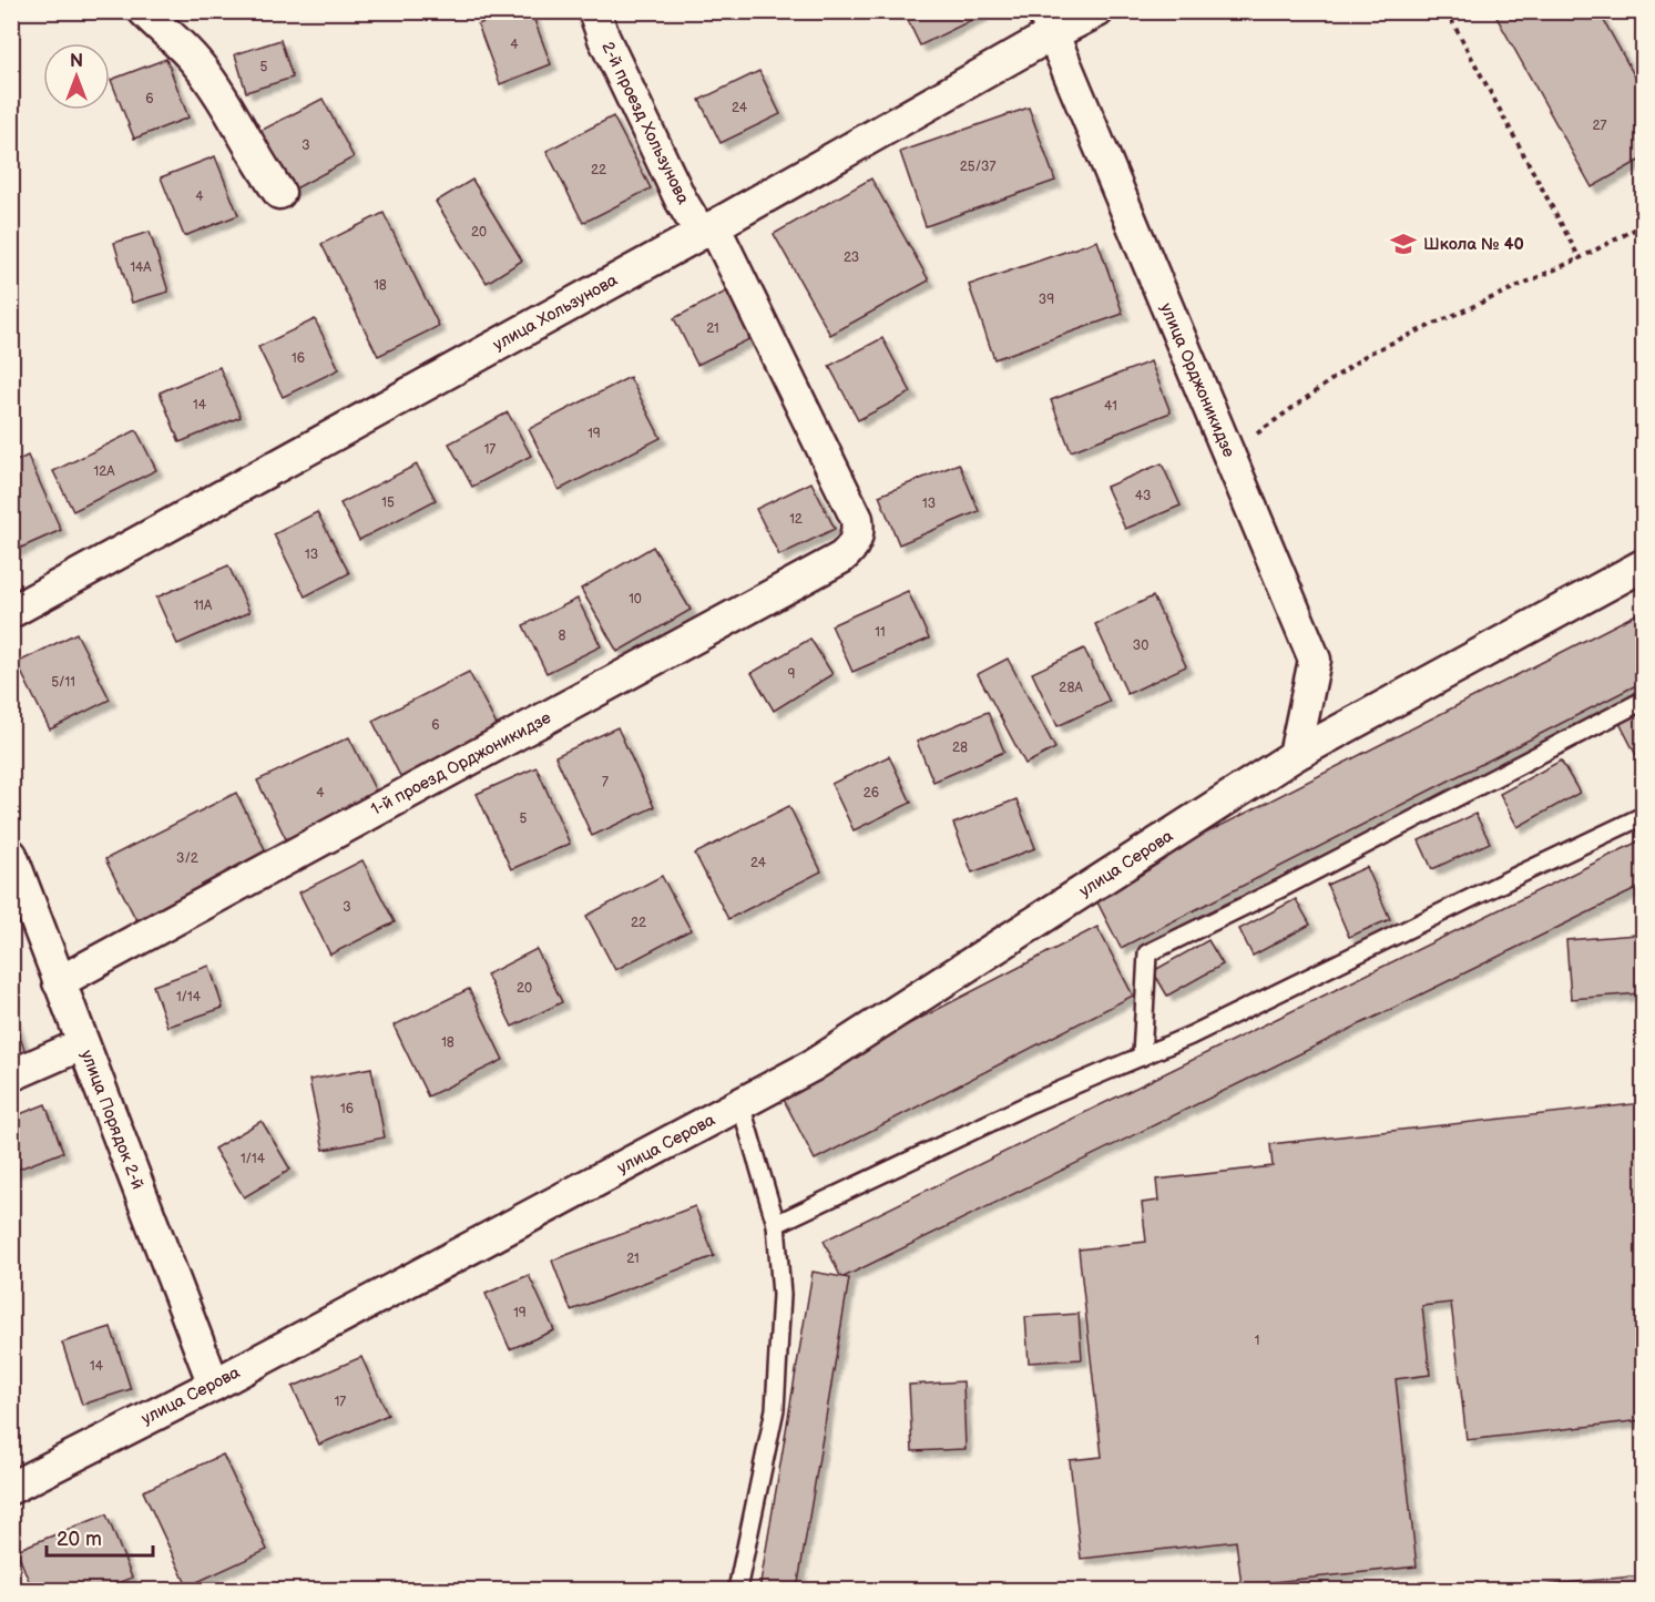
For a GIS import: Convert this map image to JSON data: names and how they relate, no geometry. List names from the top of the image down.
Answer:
{
  "streets": {
    "street": [
      "2-й проезд Хользунова",
      "улица Хользунова",
      "улица Орджоникидзе",
      "1-й проезд Орджоникидзе",
      "улица Серова",
      "улица Порядок 2-й"
    ]
  },
  "crossings": [
    ["2-й проезд Хользунова", "улица Хользунова"],
    ["2-й проезд Хользунова", "1-й проезд Орджоникидзе"],
    ["улица Хользунова", "улица Орджоникидзе"],
    ["улица Орджоникидзе", "улица Серова"],
    ["1-й проезд Орджоникидзе", "улица Порядок 2-й"],
    ["улица Серова", "улица Порядок 2-й"]
  ],
  "places": {
    "school or university": ["Школа № 40"]
  },
  "house_numbers": [
    "4",
    "5",
    "6",
    "24",
    "27",
    "3",
    "25/37",
    "22",
    "4",
    "20",
    "23",
    "14А",
    "18",
    "39",
    "21",
    "16",
    "14",
    "41",
    "19",
    "17",
    "12А",
    "43",
    "15",
    "13",
    "12",
    "13",
    "10",
    "11А",
    "11",
    "8",
    "30",
    "9",
    "5/11",
    "28А",
    "6",
    "28",
    "7",
    "4",
    "26",
    "5",
    "3/2",
    "24",
    "3",
    "22",
    "20",
    "1/14",
    "18",
    "16",
    "1/14",
    "21",
    "19",
    "1",
    "14",
    "17"
  ],
  "scale_bar": "20 m",
  "north": "top"
}
